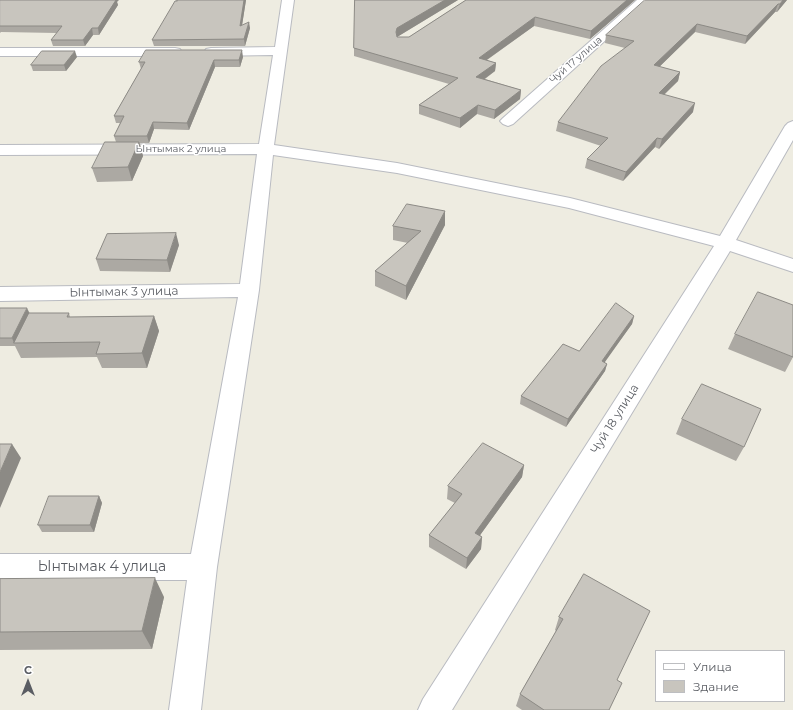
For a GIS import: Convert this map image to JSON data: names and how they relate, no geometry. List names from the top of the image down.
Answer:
{
  "streets": {
    "street": [
      "Чуй 17 улица",
      "Ынтымак 2 улица",
      "Ынтымак 3 улица",
      "Чуй 18 улица",
      "Ынтымак 4 улица"
    ]
  },
  "crossings": [
    ["Ынтымак 2 улица", "Чуй 18 улица"]
  ],
  "legend": ["Улица", "Здание"],
  "north": "top"
}
